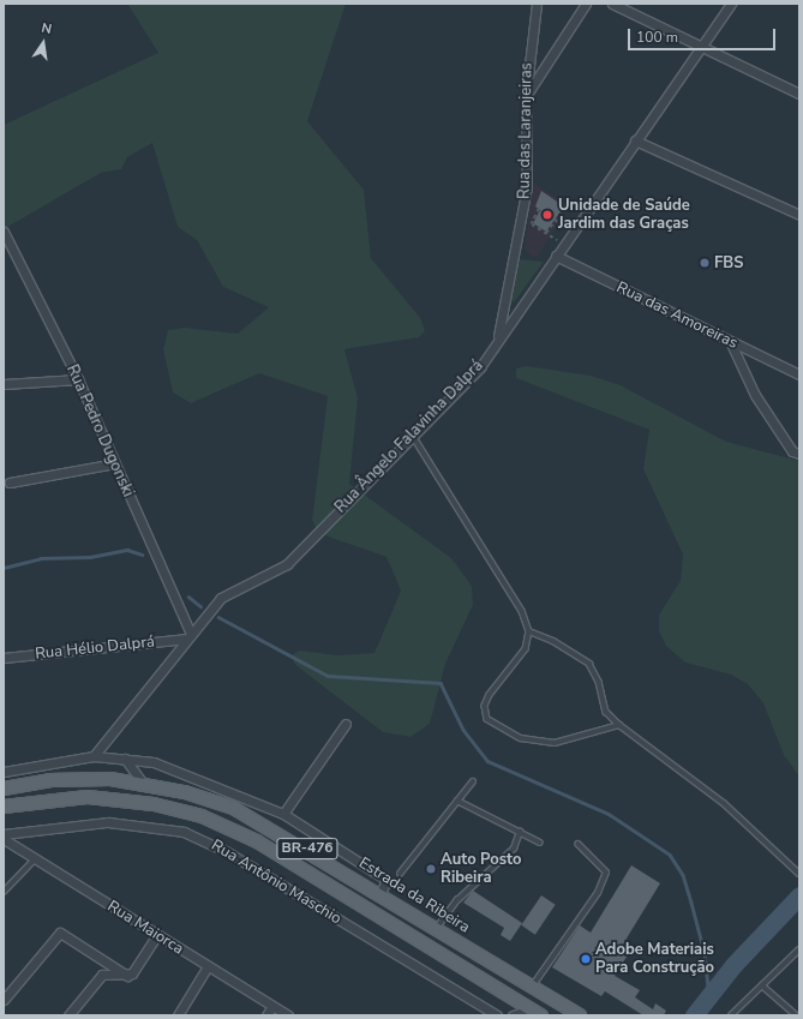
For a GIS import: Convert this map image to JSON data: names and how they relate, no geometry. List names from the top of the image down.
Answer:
{
  "streets": {
    "main road": ["BR-476", "Estrada da Ribeira"],
    "street": [
      "Rua das Laranjeiras",
      "Rua das Amoreiras",
      "Rua Pedro Dugonski",
      "Rua Ângelo Falavinha Dalprá",
      "Rua Hélio Dalprá",
      "Rua Antônio Maschio",
      "Rua Maiorca"
    ]
  },
  "crossings": [
    ["Rua das Laranjeiras", "Rua Ângelo Falavinha Dalprá"],
    ["Rua das Amoreiras", "Rua Ângelo Falavinha Dalprá"],
    ["Rua Pedro Dugonski", "Rua Ângelo Falavinha Dalprá"],
    ["Rua Pedro Dugonski", "Rua Hélio Dalprá"],
    ["Rua Ângelo Falavinha Dalprá", "Rua Hélio Dalprá"]
  ],
  "places": [
    "Unidade de Saúde Jardim das Graças",
    "FBS",
    "Auto Posto Ribeira",
    "Adobe Materiais Para Construção"
  ],
  "scale_bar": "100 m",
  "north": "top"
}
